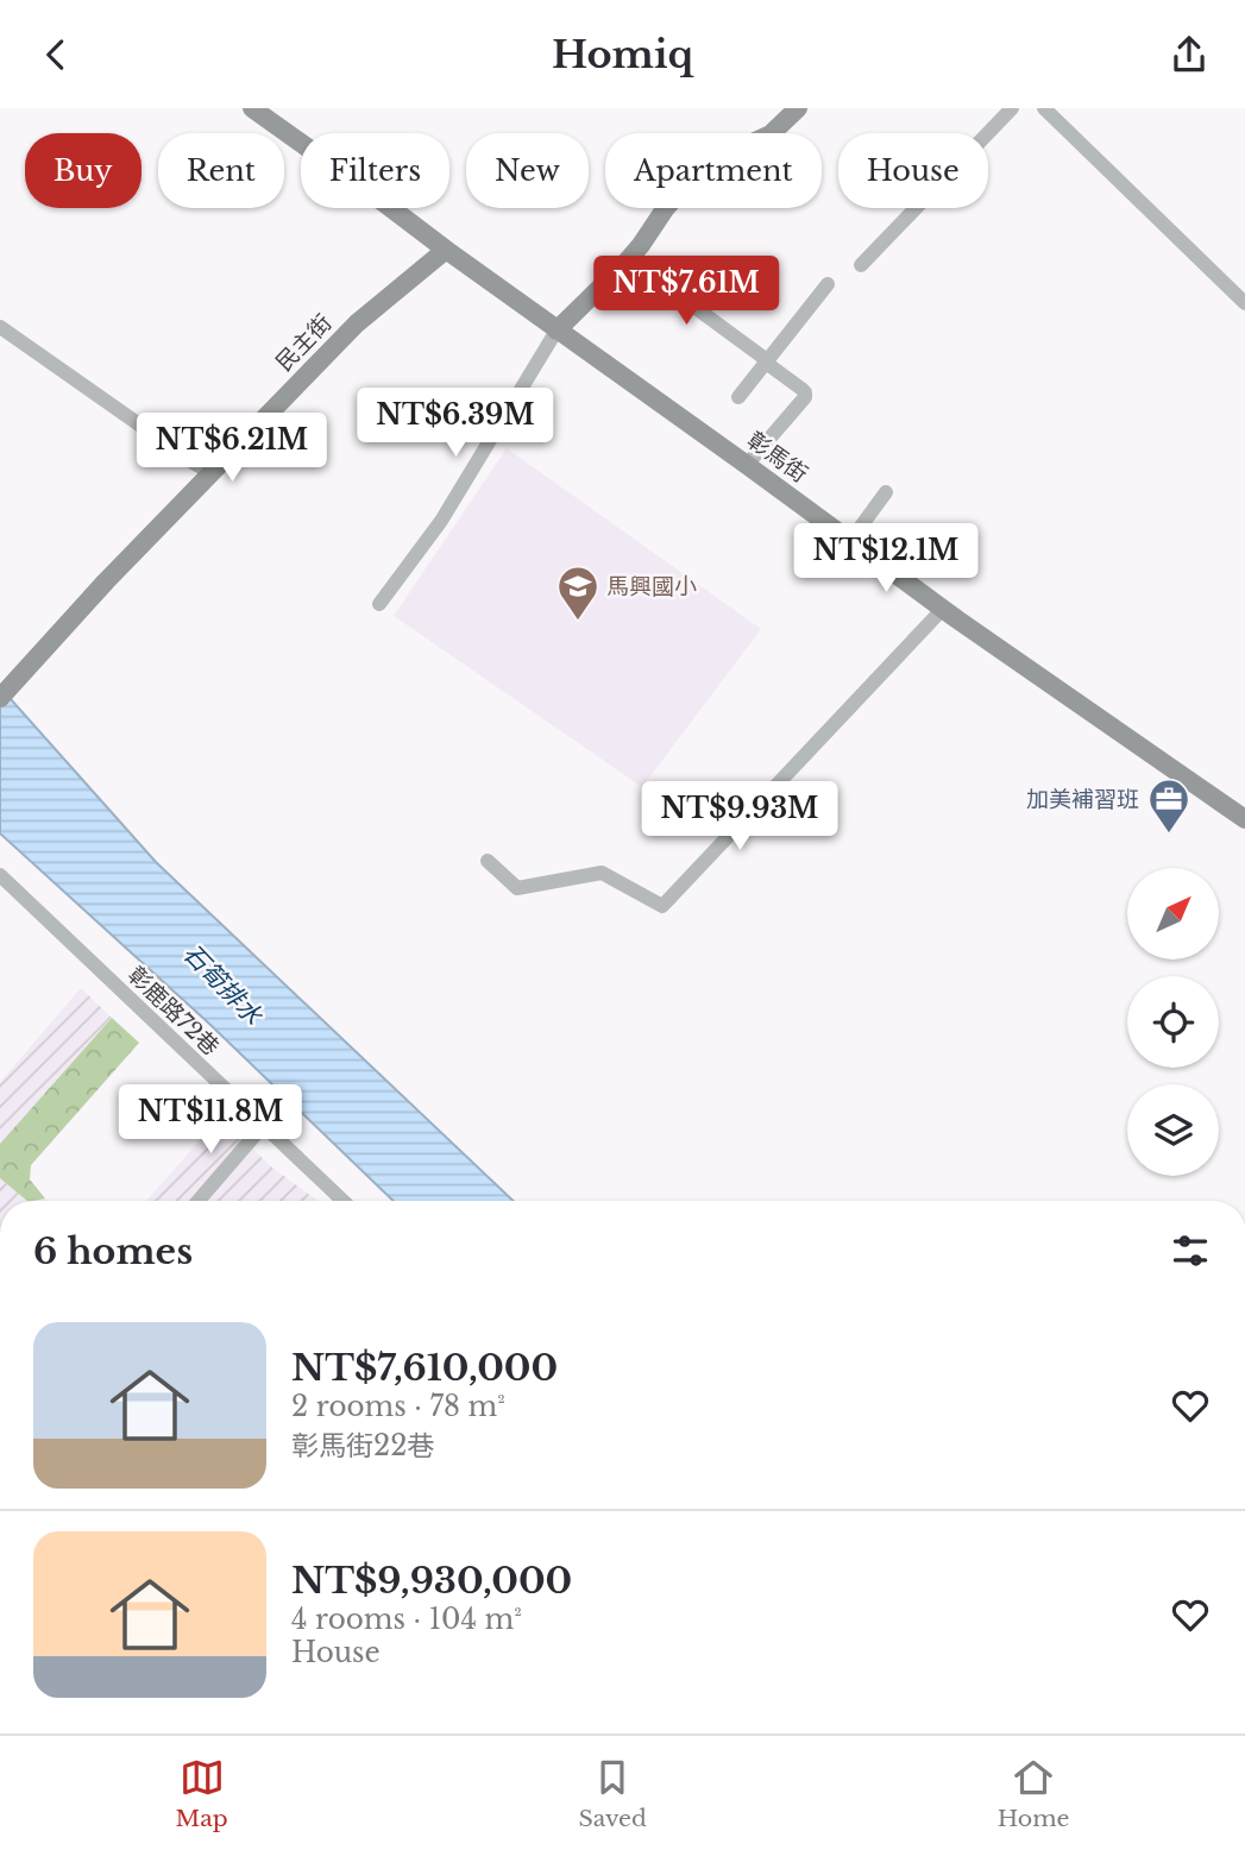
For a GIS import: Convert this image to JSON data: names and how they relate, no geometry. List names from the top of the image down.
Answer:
{
  "streets": {
    "street": ["民主街", "彰馬街", "彰鹿路72巷"]
  },
  "crossings": [
    ["民主街", "彰馬街"]
  ],
  "water": ["石筍排水"],
  "places": {
    "school or university": ["馬興國小"],
    "office": ["加美補習班"]
  },
  "north": "top right",
  "page": {
    "header": "Homiq",
    "chip": [
      "Buy",
      "Rent",
      "Filters",
      "New",
      "Apartment",
      "House"
    ],
    "price": [
      "NT$7.61M",
      "NT$6.39M",
      "NT$6.21M",
      "NT$12.1M",
      "NT$9.93M",
      "NT$11.8M"
    ],
    "heading": "6 homes",
    "list": [
      {
        "name": "NT$7,610,000",
        "note": "2 rooms · 78 m² · 彰馬街22巷"
      },
      {
        "name": "NT$9,930,000",
        "note": "4 rooms · 104 m² · House"
      }
    ],
    "tabs": ["Map", "Saved", "Home"]
  }
}
